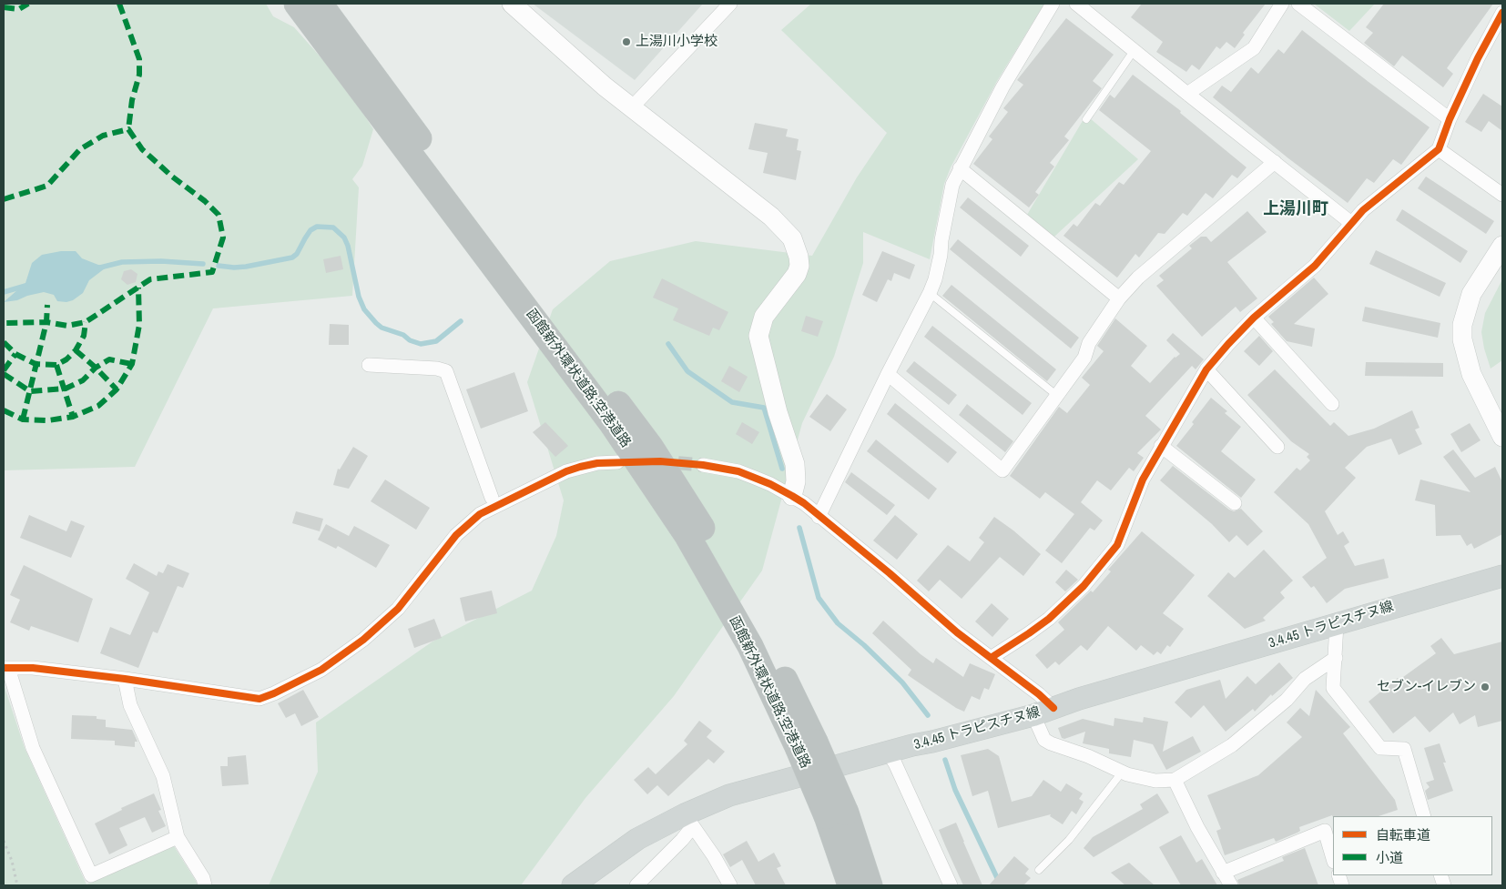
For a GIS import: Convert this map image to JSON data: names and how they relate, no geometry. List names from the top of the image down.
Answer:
{
  "streets": {
    "highway": ["函館新外環状道路;空港道路"],
    "main road": ["3.4.45 トラピスチヌ線"]
  },
  "districts": ["上湯川町"],
  "places": ["上湯川小学校", "セブン-イレブン"],
  "legend": ["自転車道", "小道"]
}
